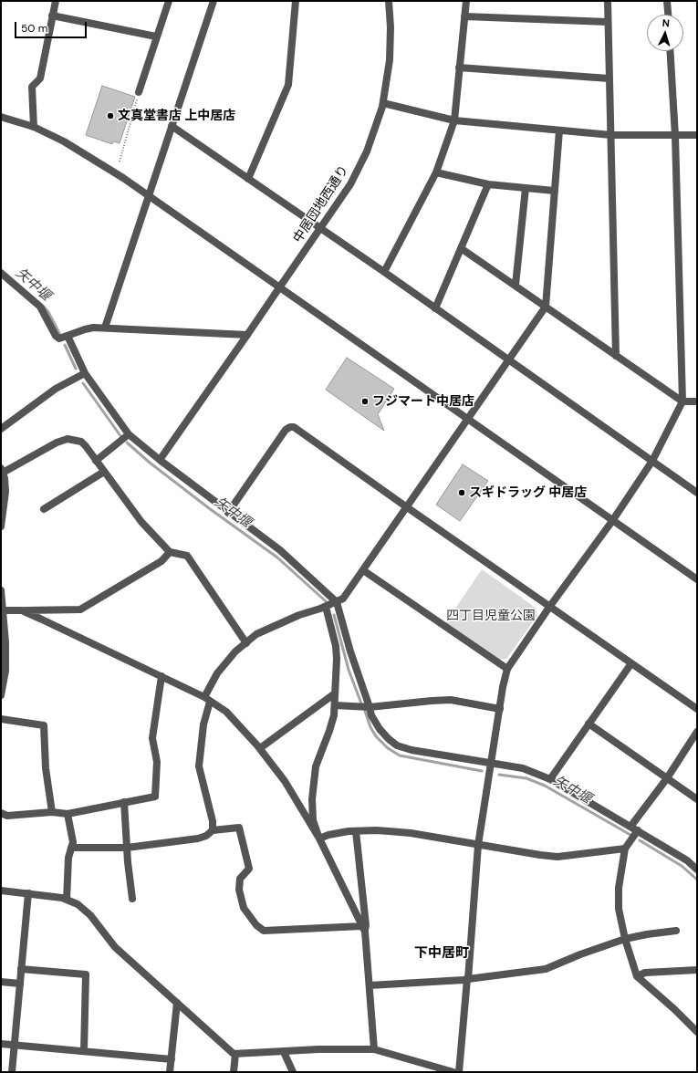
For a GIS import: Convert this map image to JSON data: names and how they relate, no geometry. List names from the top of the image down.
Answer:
{
  "streets": {
    "street": ["中居団地西通り"]
  },
  "districts": ["下中居町"],
  "water": ["矢中堰"],
  "parks": ["四丁目児童公園"],
  "places": ["文真堂書店 上中居店", "フジマート中居店", "スギドラッグ 中居店"],
  "scale_bar": "50 m",
  "north": "top"
}
